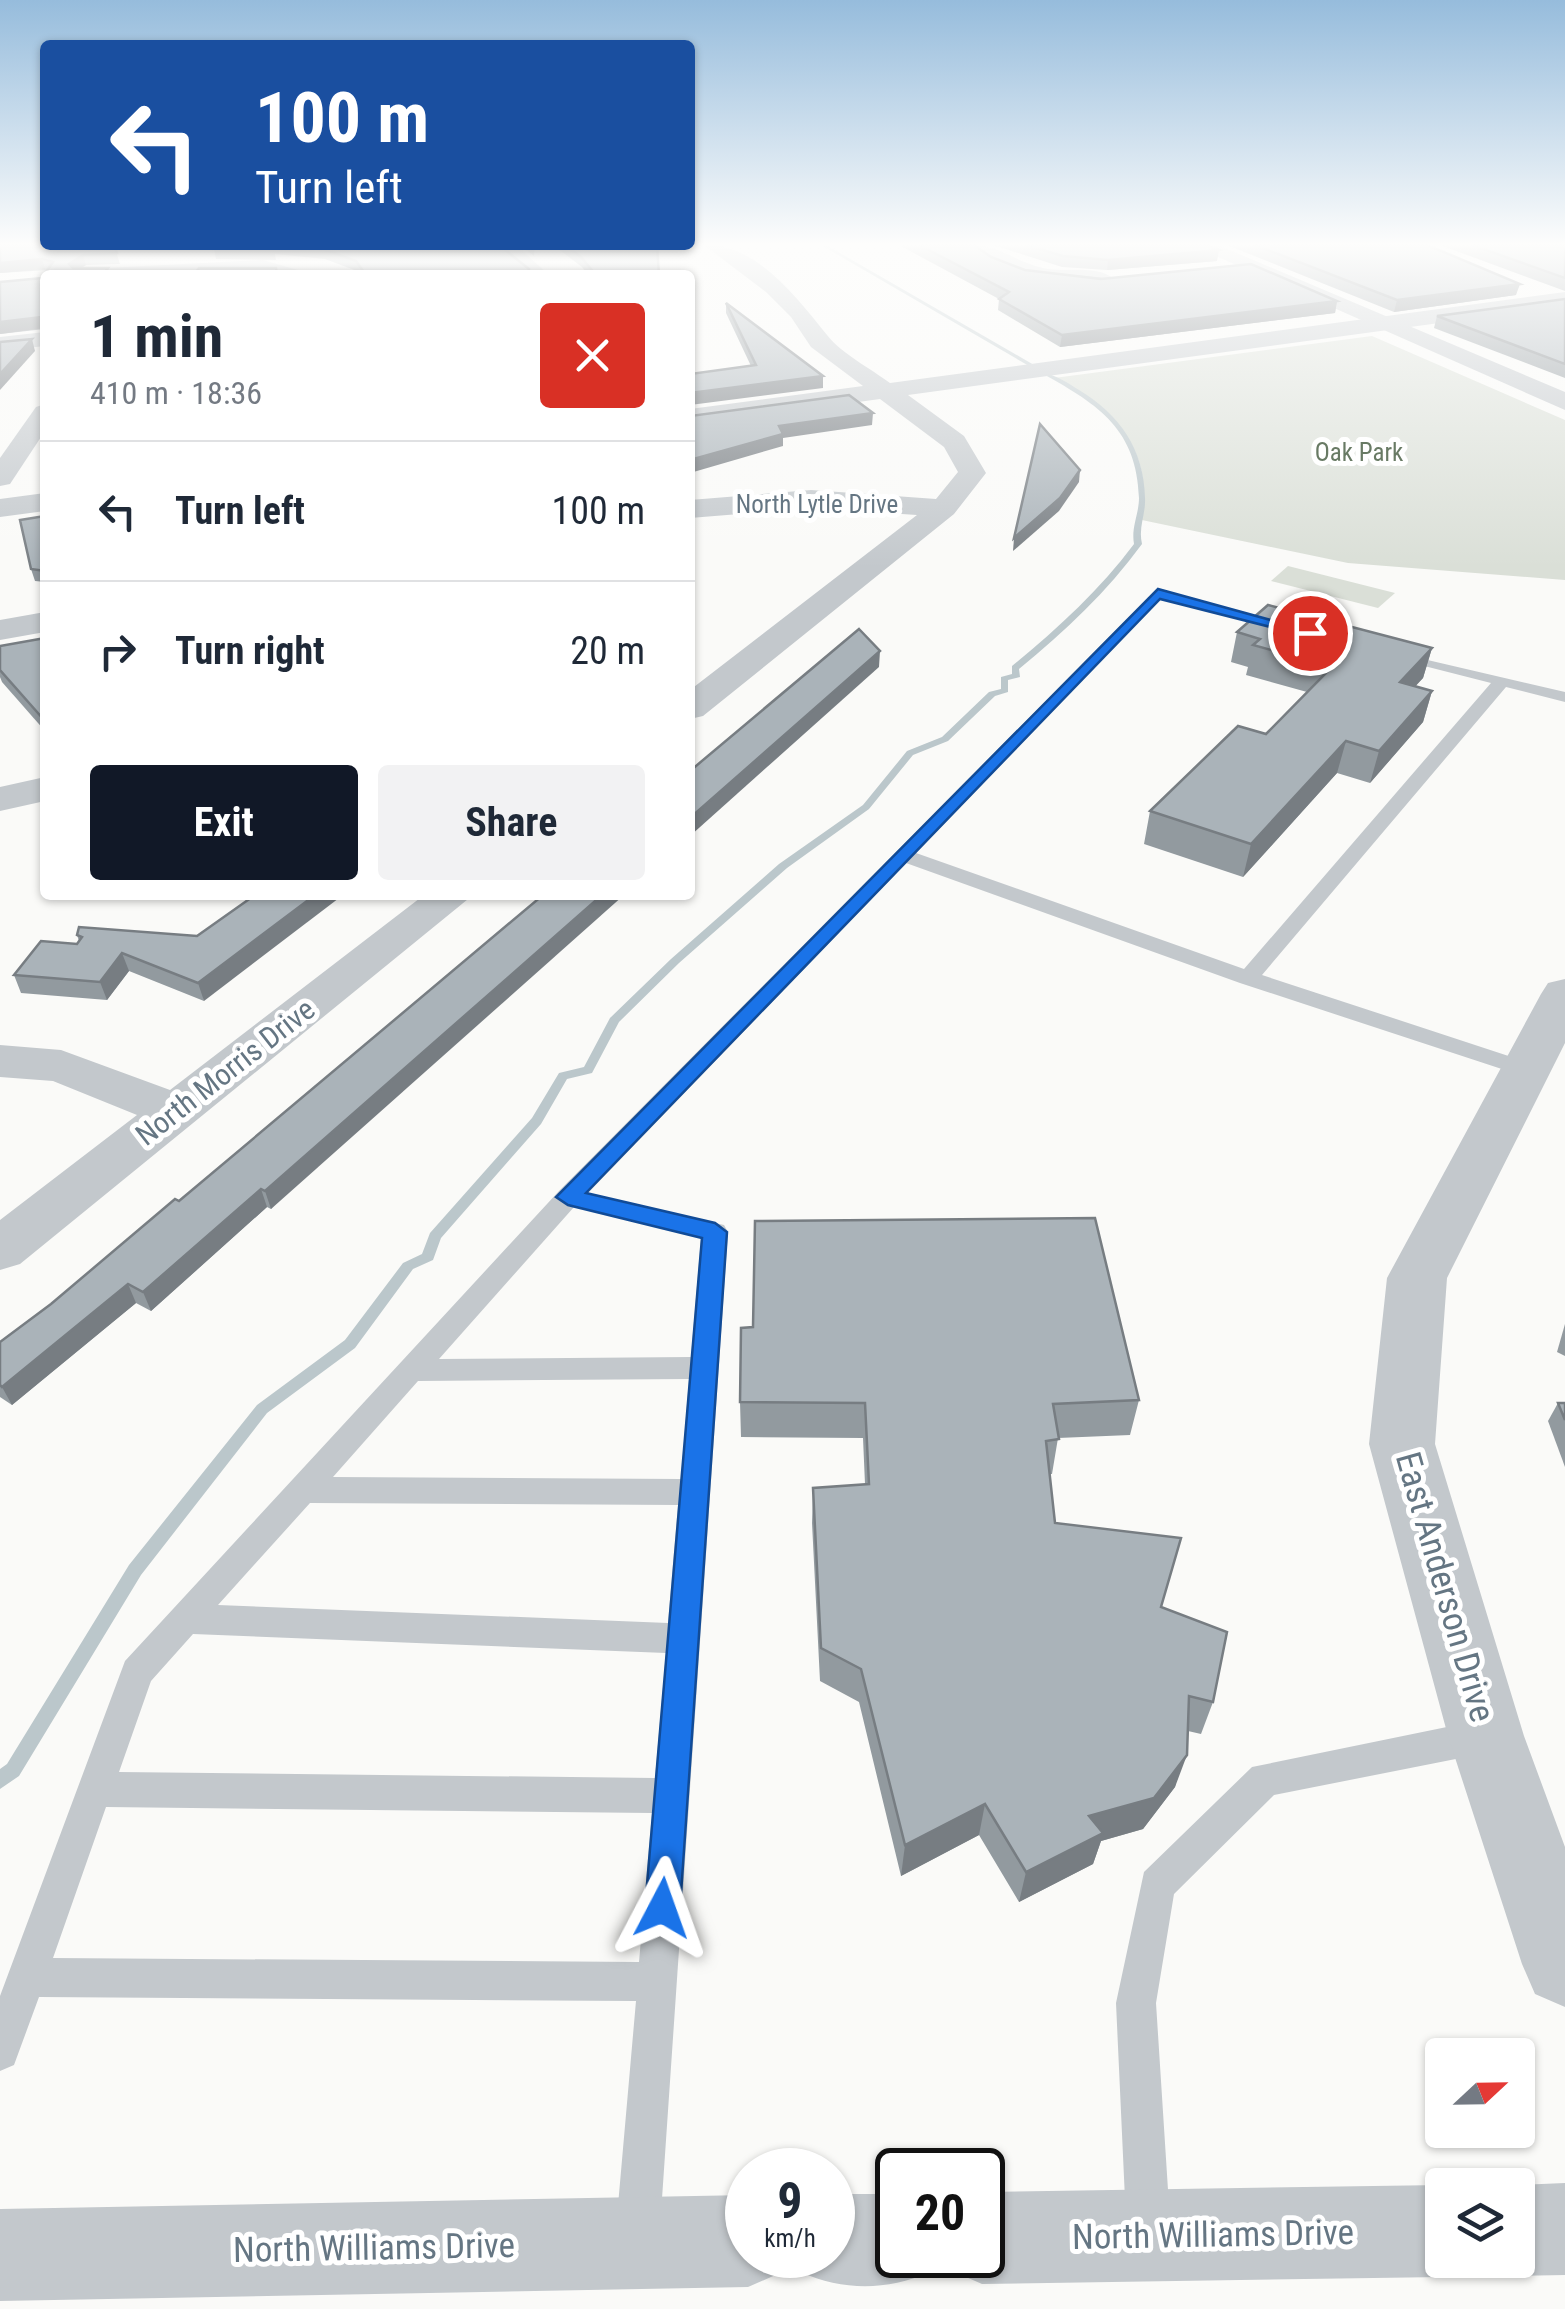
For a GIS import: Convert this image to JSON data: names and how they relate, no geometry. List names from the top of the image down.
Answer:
{
  "streets": {
    "street": [
      "North Lytle Drive",
      "North Morris Drive",
      "East Anderson Drive",
      "North Williams Drive"
    ]
  },
  "parks": ["Oak Park"],
  "north": "right",
  "page": {
    "turn": ["100 m", "Turn left"],
    "heading": ["1 min", "410 m · 18:36"],
    "list": [
      {
        "name": "Turn left",
        "value": "100 m"
      },
      {
        "name": "Turn right",
        "value": "20 m"
      }
    ],
    "buttons": ["Exit", "Share"],
    "speed": "9 km/h",
    "limit": "20"
  }
}
